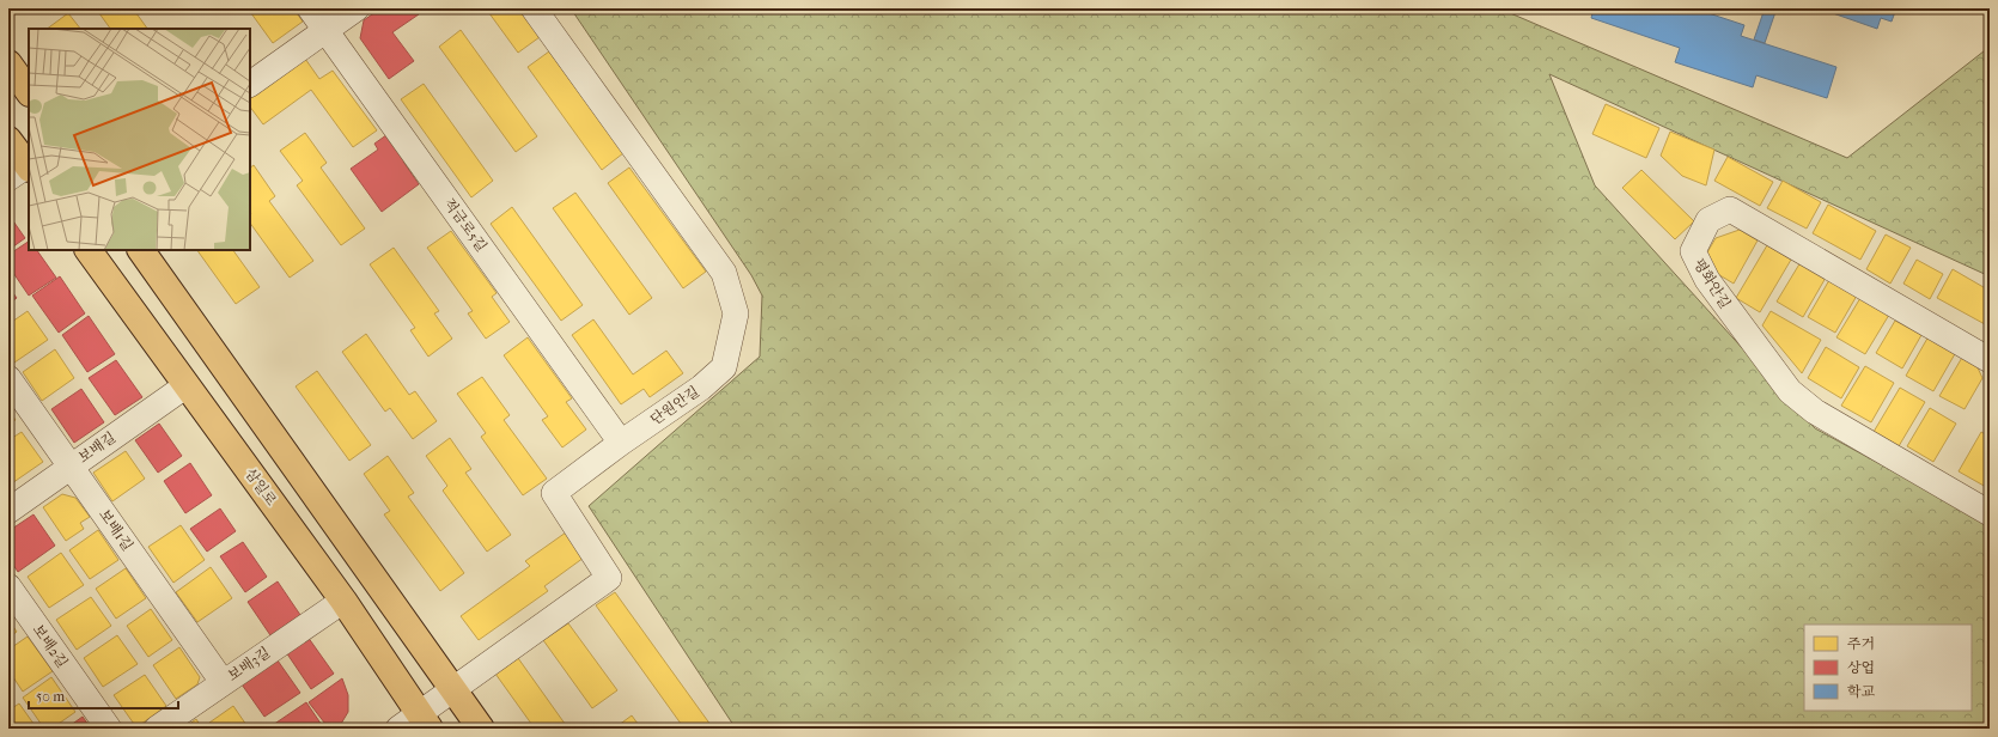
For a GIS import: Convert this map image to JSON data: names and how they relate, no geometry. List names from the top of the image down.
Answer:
{
  "streets": {
    "main road": ["삼일로"],
    "street": [
      "적금로5길",
      "평화안길",
      "단원안길",
      "보배길",
      "보배1길",
      "보배2길",
      "보배3길"
    ]
  },
  "crossings": [
    ["적금로5길", "단원안길"],
    ["단원안길", "삼일로"],
    ["보배길", "삼일로"],
    ["보배길", "보배1길"],
    ["삼일로", "보배3길"],
    ["보배1길", "보배3길"]
  ],
  "legend": ["주거", "상업", "학교"],
  "scale_bar": "50 m"
}
